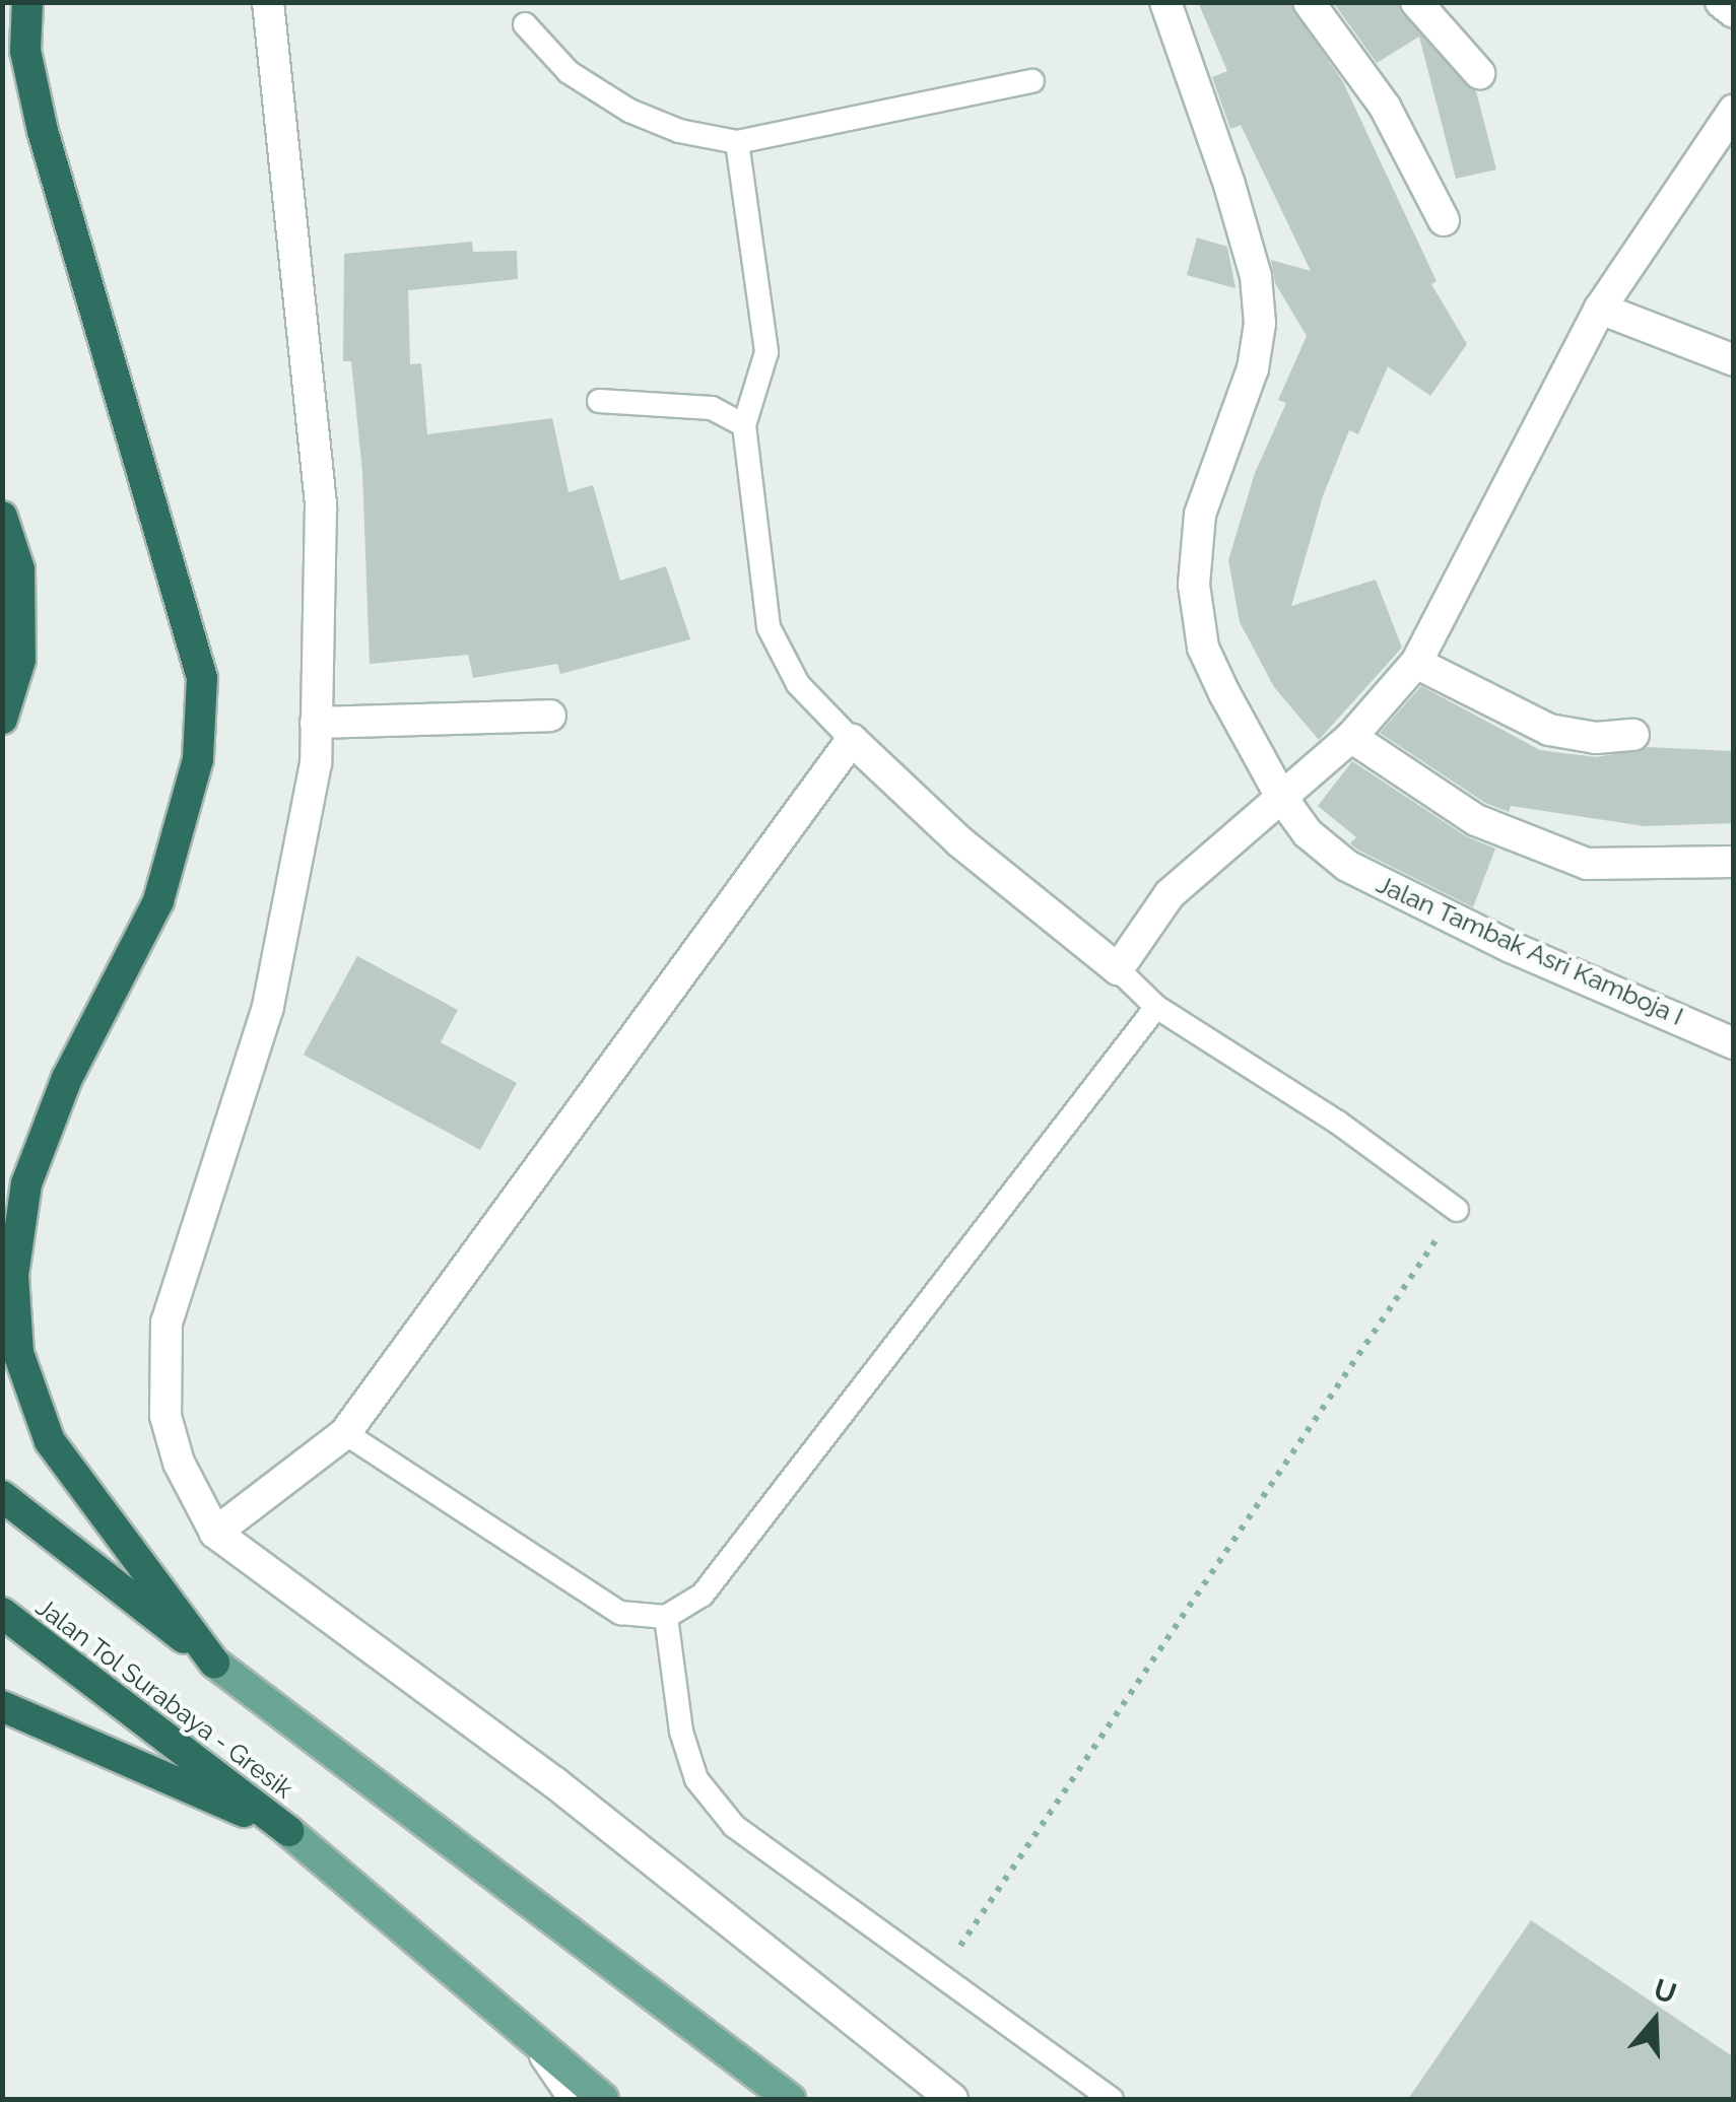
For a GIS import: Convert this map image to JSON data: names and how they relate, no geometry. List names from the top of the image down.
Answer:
{
  "streets": {
    "highway": ["Jalan Tol Surabaya - Gresik"],
    "street": ["Jalan Tambak Asri Kamboja I"]
  },
  "north": "top"
}
